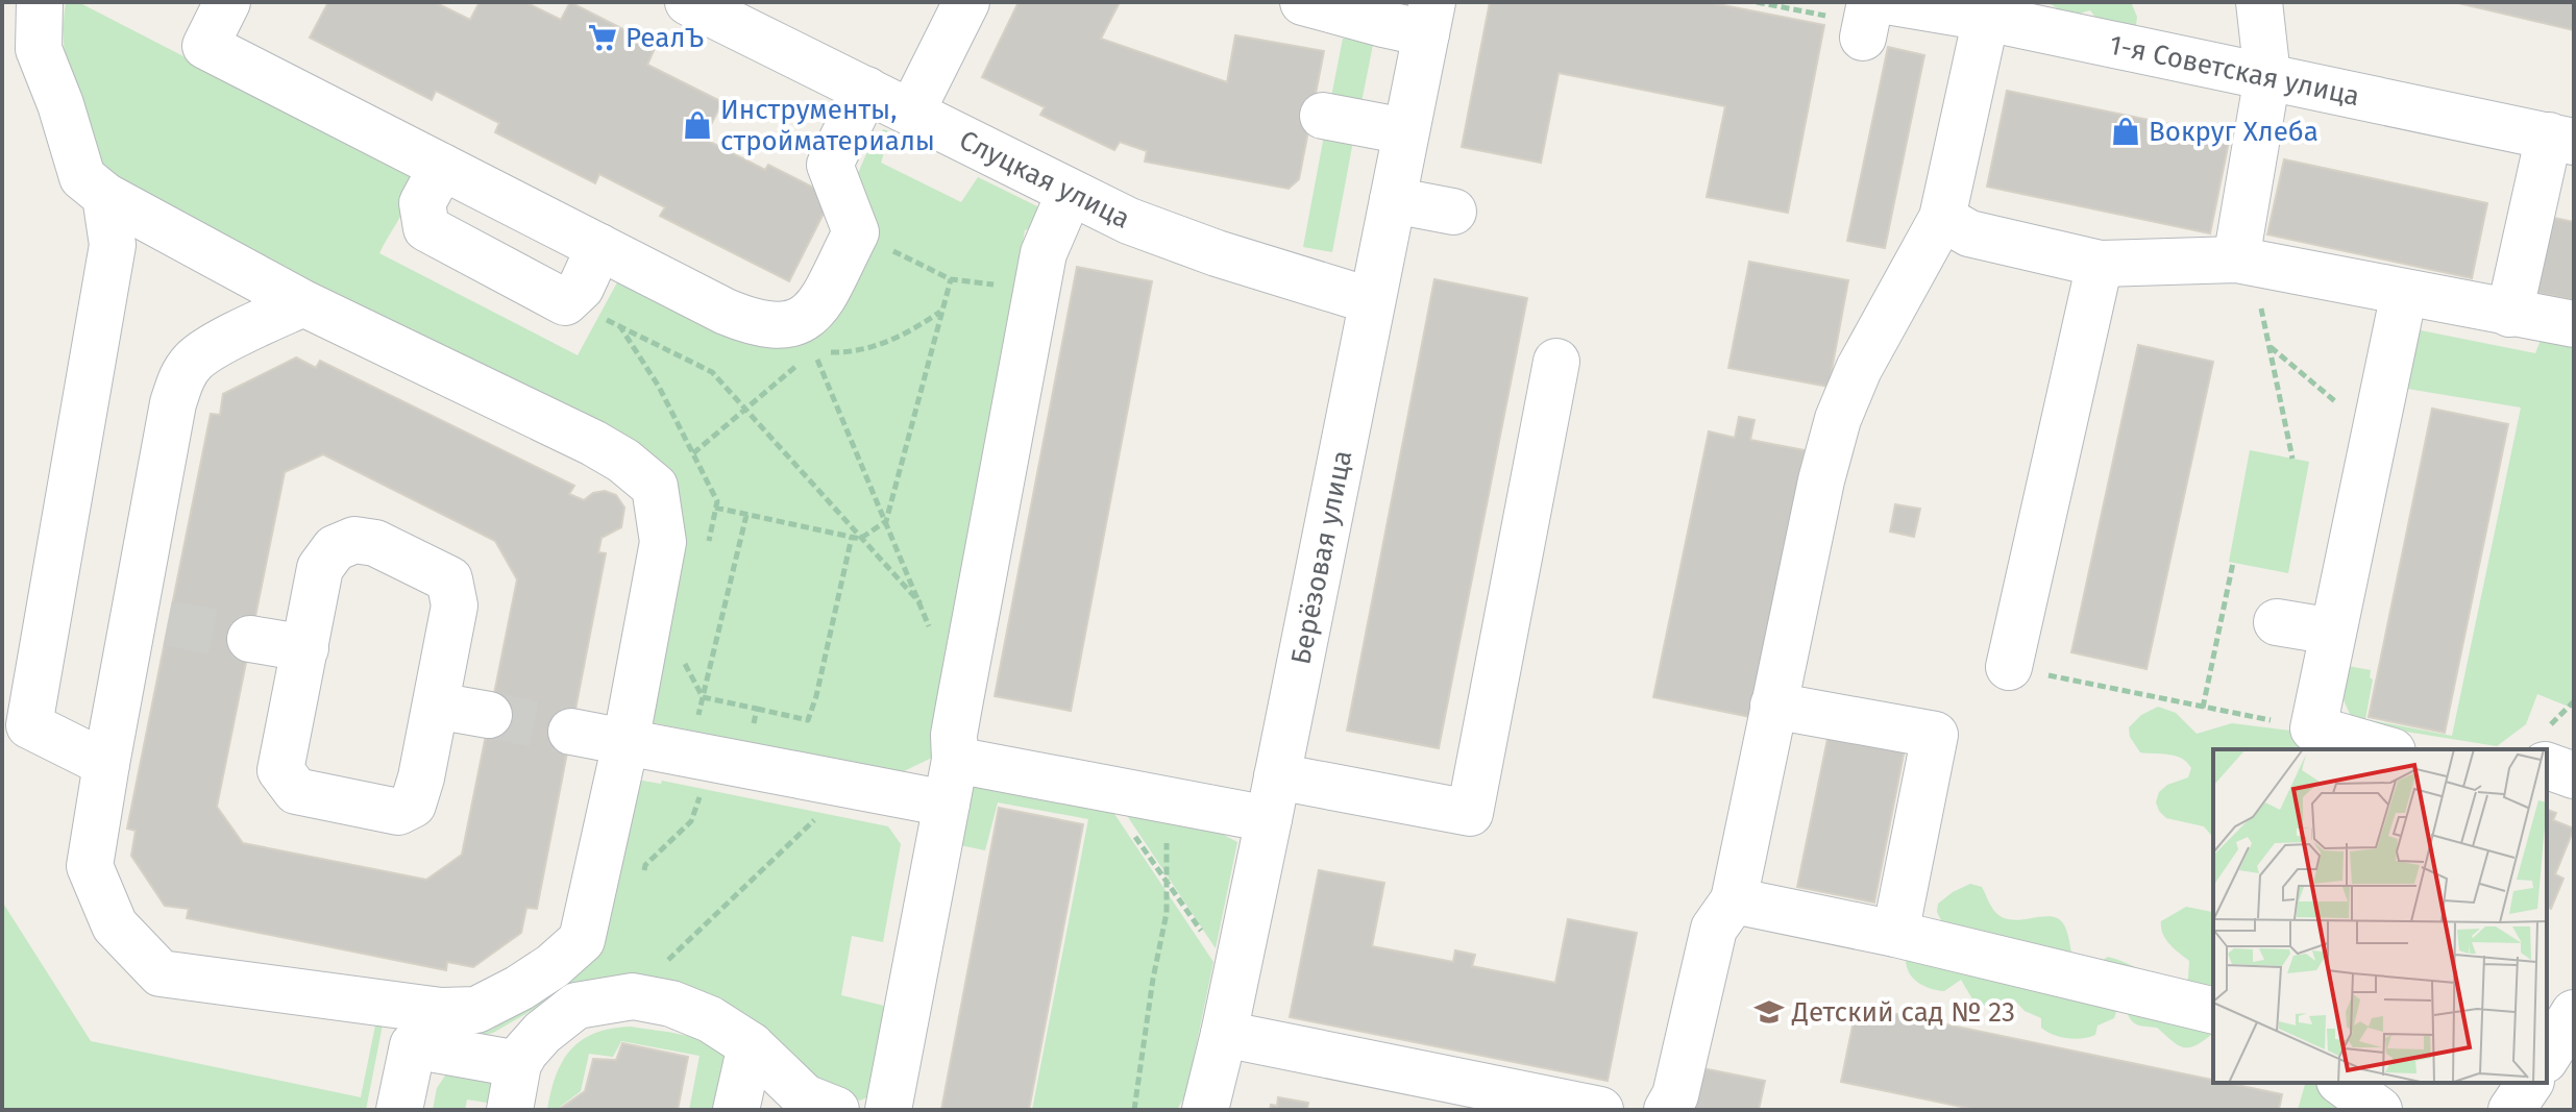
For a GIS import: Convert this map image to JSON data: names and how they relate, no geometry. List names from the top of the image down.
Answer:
{
  "streets": {
    "street": ["1-я Советская улица", "Слуцкая улица", "Берёзовая улица"]
  },
  "crossings": [
    ["Слуцкая улица", "Берёзовая улица"]
  ],
  "places": {
    "supermarket": ["РеалЪ"],
    "shop": ["Инструменты, стройматериалы", "Вокруг Хлеба"],
    "school or university": ["Детский сад № 23"]
  }
}
